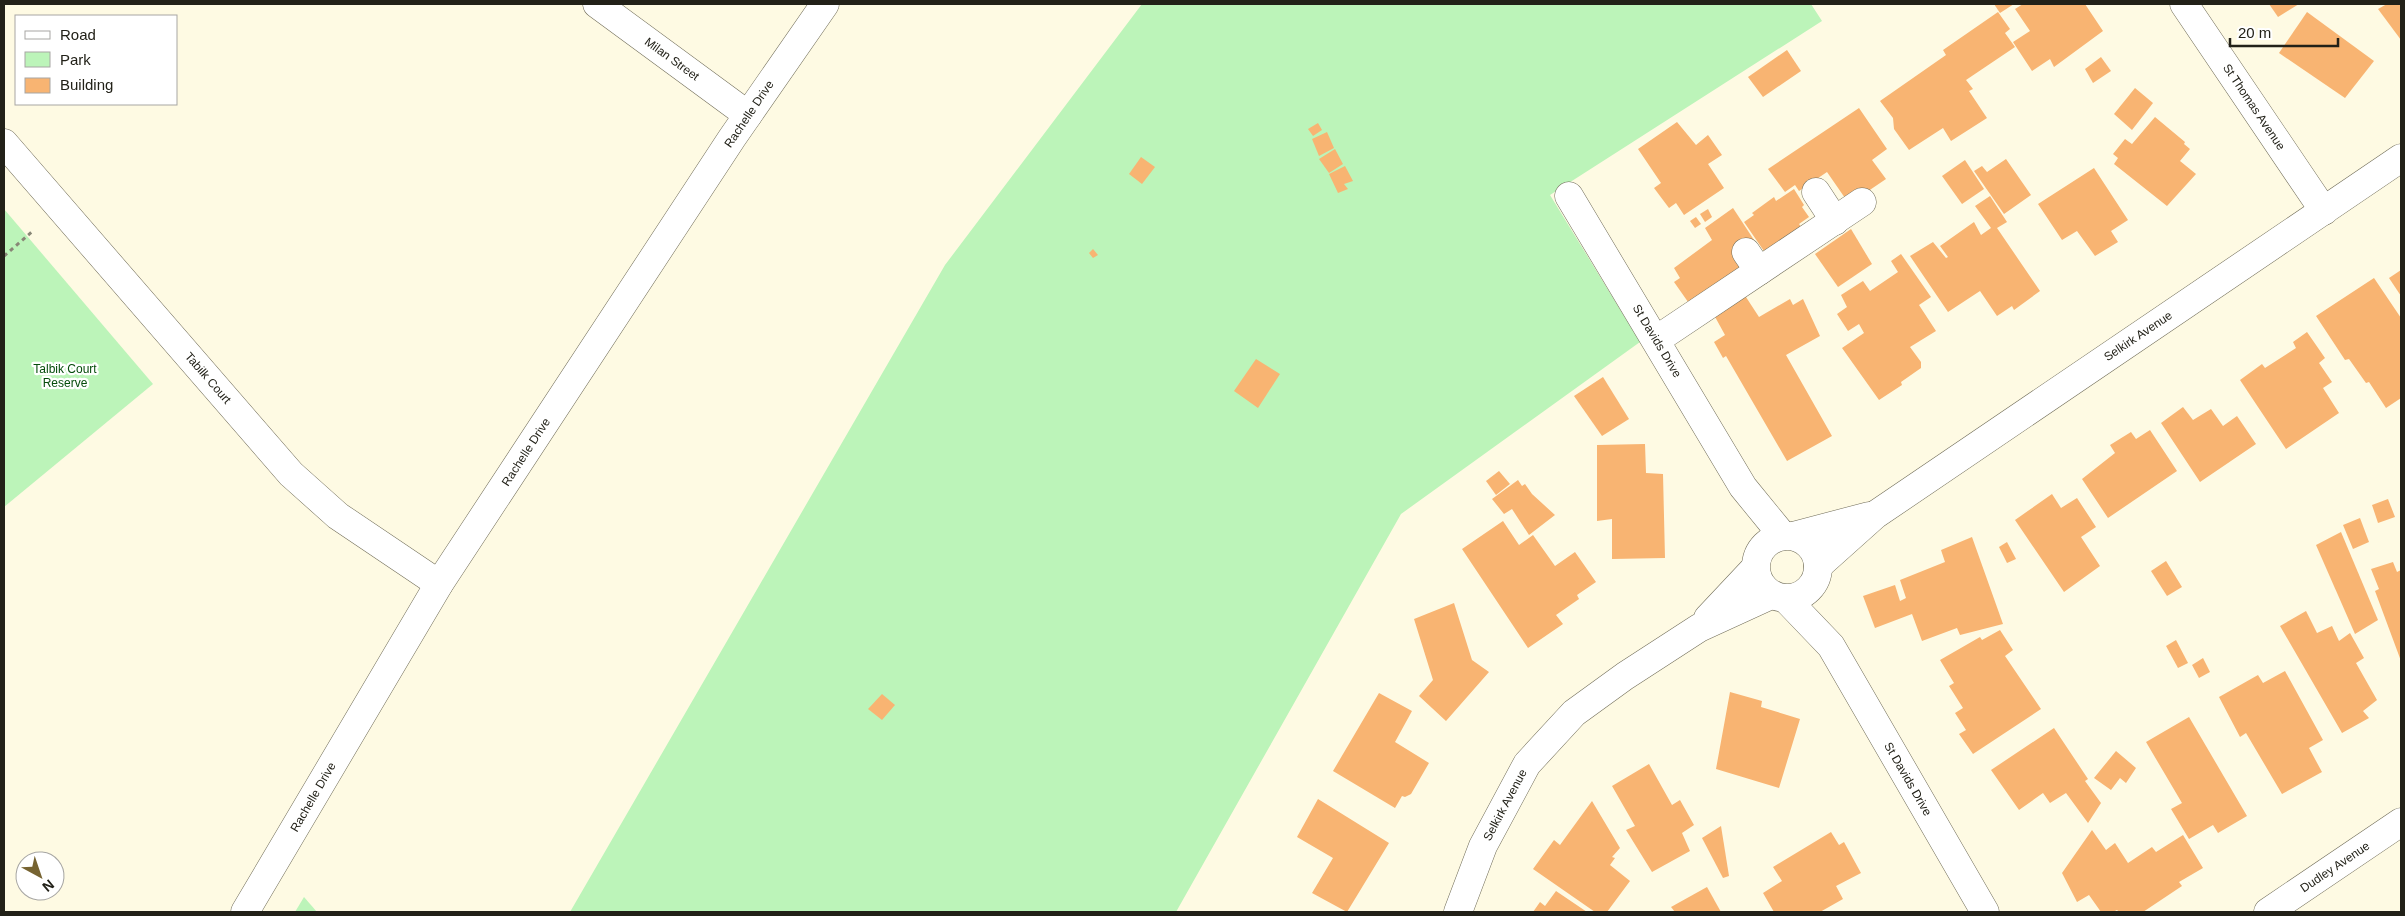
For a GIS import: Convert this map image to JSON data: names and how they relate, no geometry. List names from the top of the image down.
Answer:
{
  "streets": {
    "street": [
      "Milan Street",
      "St Thomas Avenue",
      "Rachelle Drive",
      "Selkirk Avenue",
      "St Davids Drive",
      "Tabilk Court",
      "Dudley Avenue"
    ]
  },
  "crossings": [
    ["Milan Street", "Rachelle Drive"],
    ["St Thomas Avenue", "Selkirk Avenue"],
    ["Rachelle Drive", "Tabilk Court"],
    ["Selkirk Avenue", "St Davids Drive"]
  ],
  "parks": ["Talbik Court Reserve"],
  "legend": ["Road", "Park", "Building"],
  "scale_bar": "20 m",
  "north": "bottom right"
}
